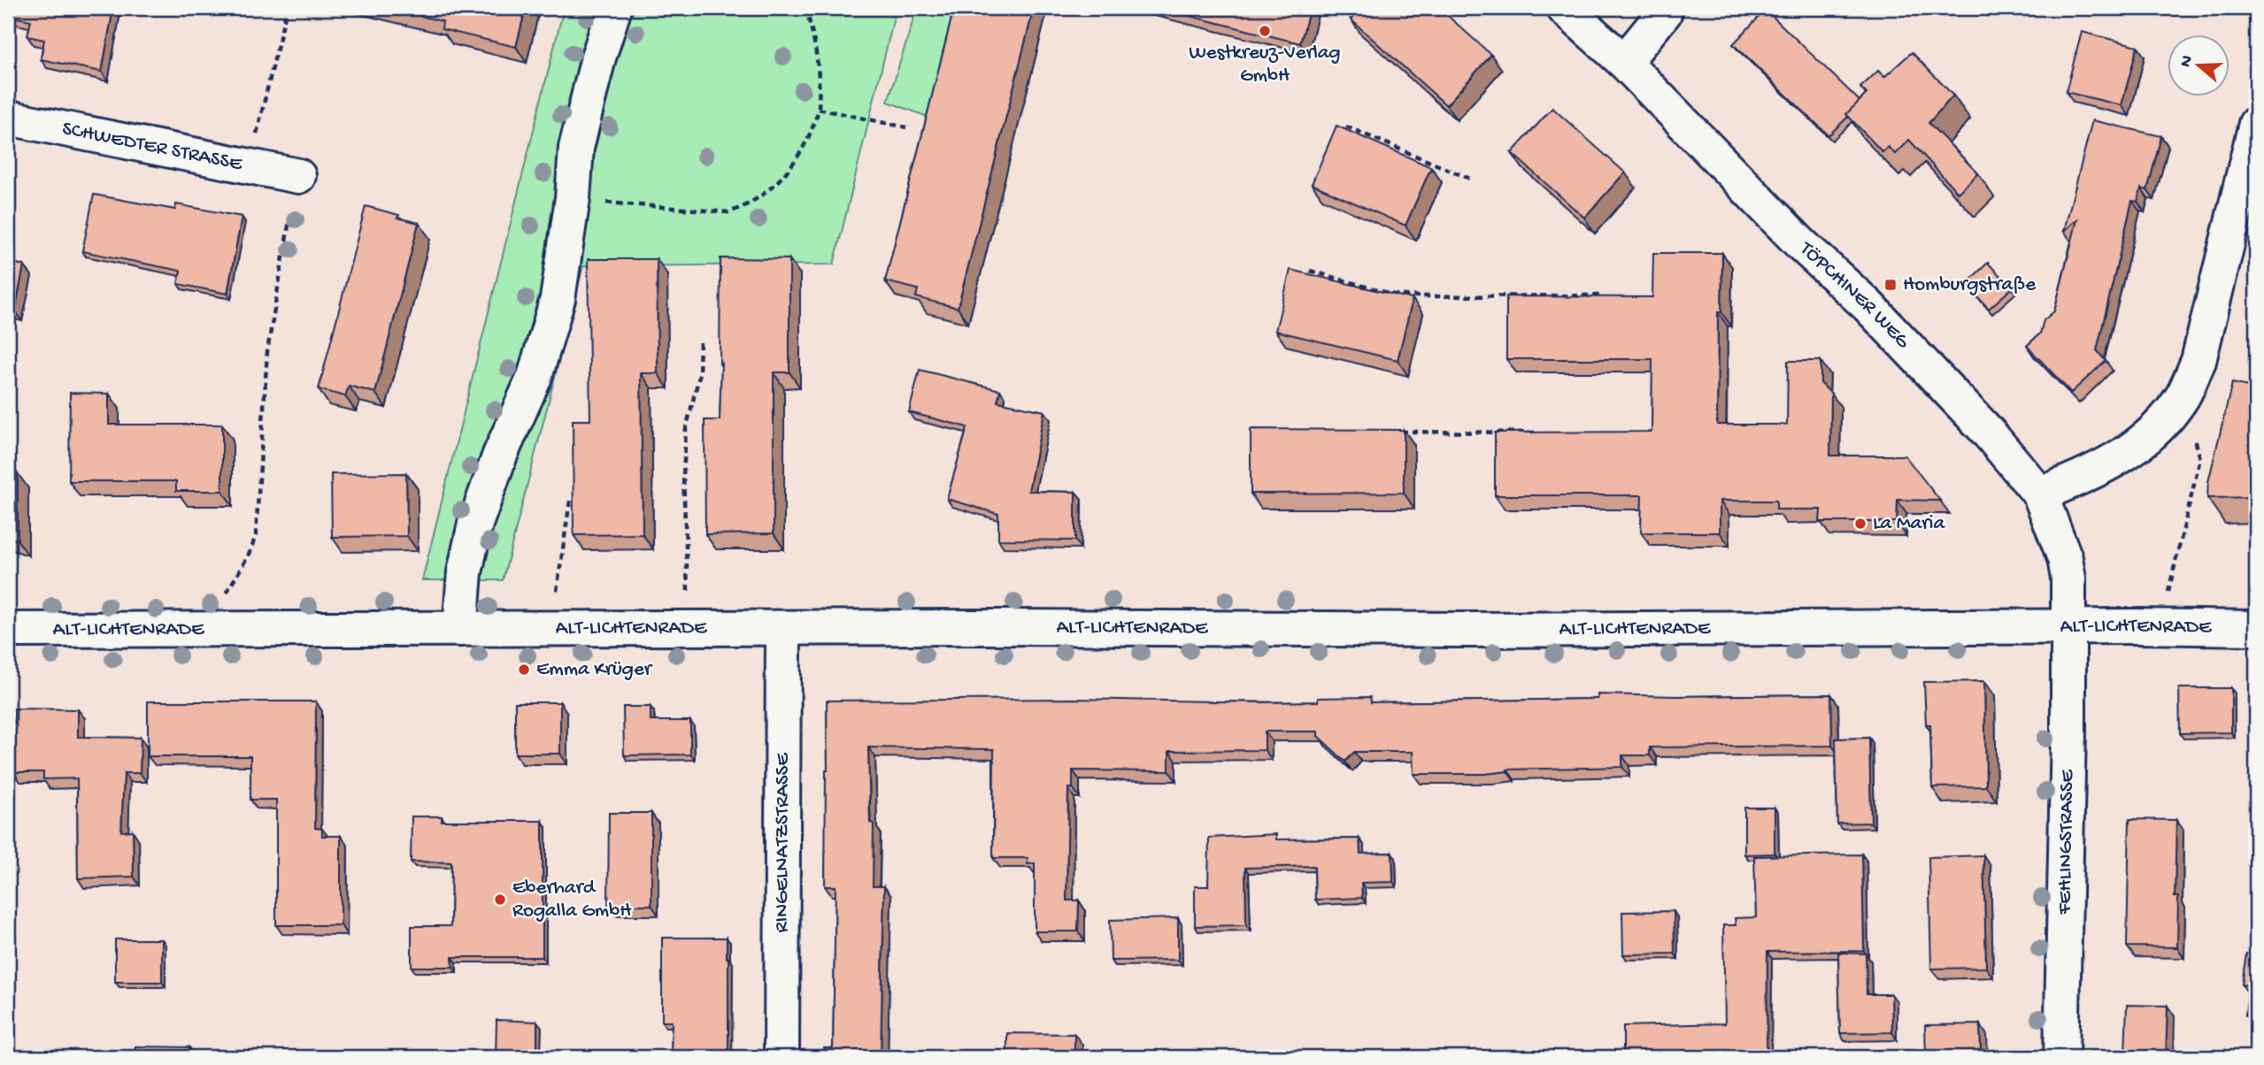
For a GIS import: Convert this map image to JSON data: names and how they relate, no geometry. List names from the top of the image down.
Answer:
{
  "streets": {
    "street": [
      "SCHWEDTER STRASSE",
      "TÖPCHINER WEG",
      "ALT-LICHTENRADE",
      "FEHLINGSTRASSE",
      "RINGELNATZSTRASSE"
    ]
  },
  "crossings": [
    ["TÖPCHINER WEG", "ALT-LICHTENRADE"],
    ["TÖPCHINER WEG", "FEHLINGSTRASSE"],
    ["ALT-LICHTENRADE", "FEHLINGSTRASSE"],
    ["ALT-LICHTENRADE", "RINGELNATZSTRASSE"]
  ],
  "places": {
    "other": [
      "Westkreuz-Verlag GmbH",
      "La Maria",
      "Emma Krüger",
      "Eberhard Rogalla GmbH"
    ],
    "transit": ["Homburgstraße"]
  },
  "north": "left"
}
